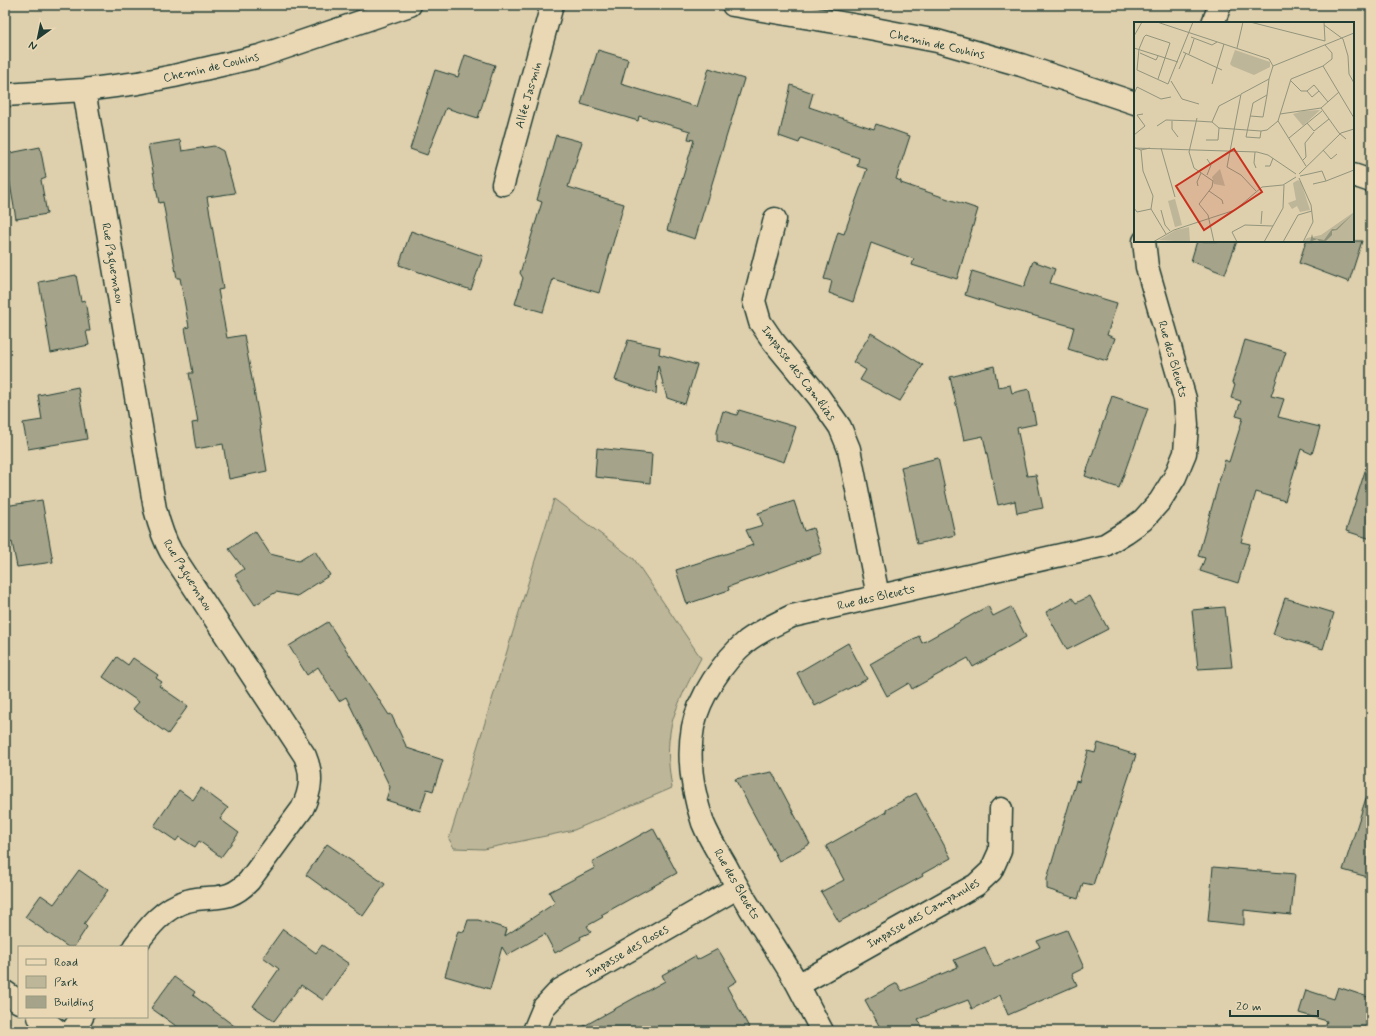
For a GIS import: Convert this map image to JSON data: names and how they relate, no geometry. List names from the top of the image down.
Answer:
{
  "streets": {
    "street": [
      "Chemin de Couhins",
      "Allée Jasmin",
      "Rue Paguemaou",
      "Rue des Bleuets",
      "Impasse des Camélias",
      "Impasse des Campanules",
      "Impasse des Roses"
    ]
  },
  "crossings": [
    ["Chemin de Couhins", "Rue Paguemaou"],
    ["Rue des Bleuets", "Impasse des Camélias"],
    ["Rue des Bleuets", "Impasse des Campanules"],
    ["Rue des Bleuets", "Impasse des Roses"]
  ],
  "legend": ["Road", "Park", "Building"],
  "scale_bar": "20 m",
  "north": "bottom left"
}
